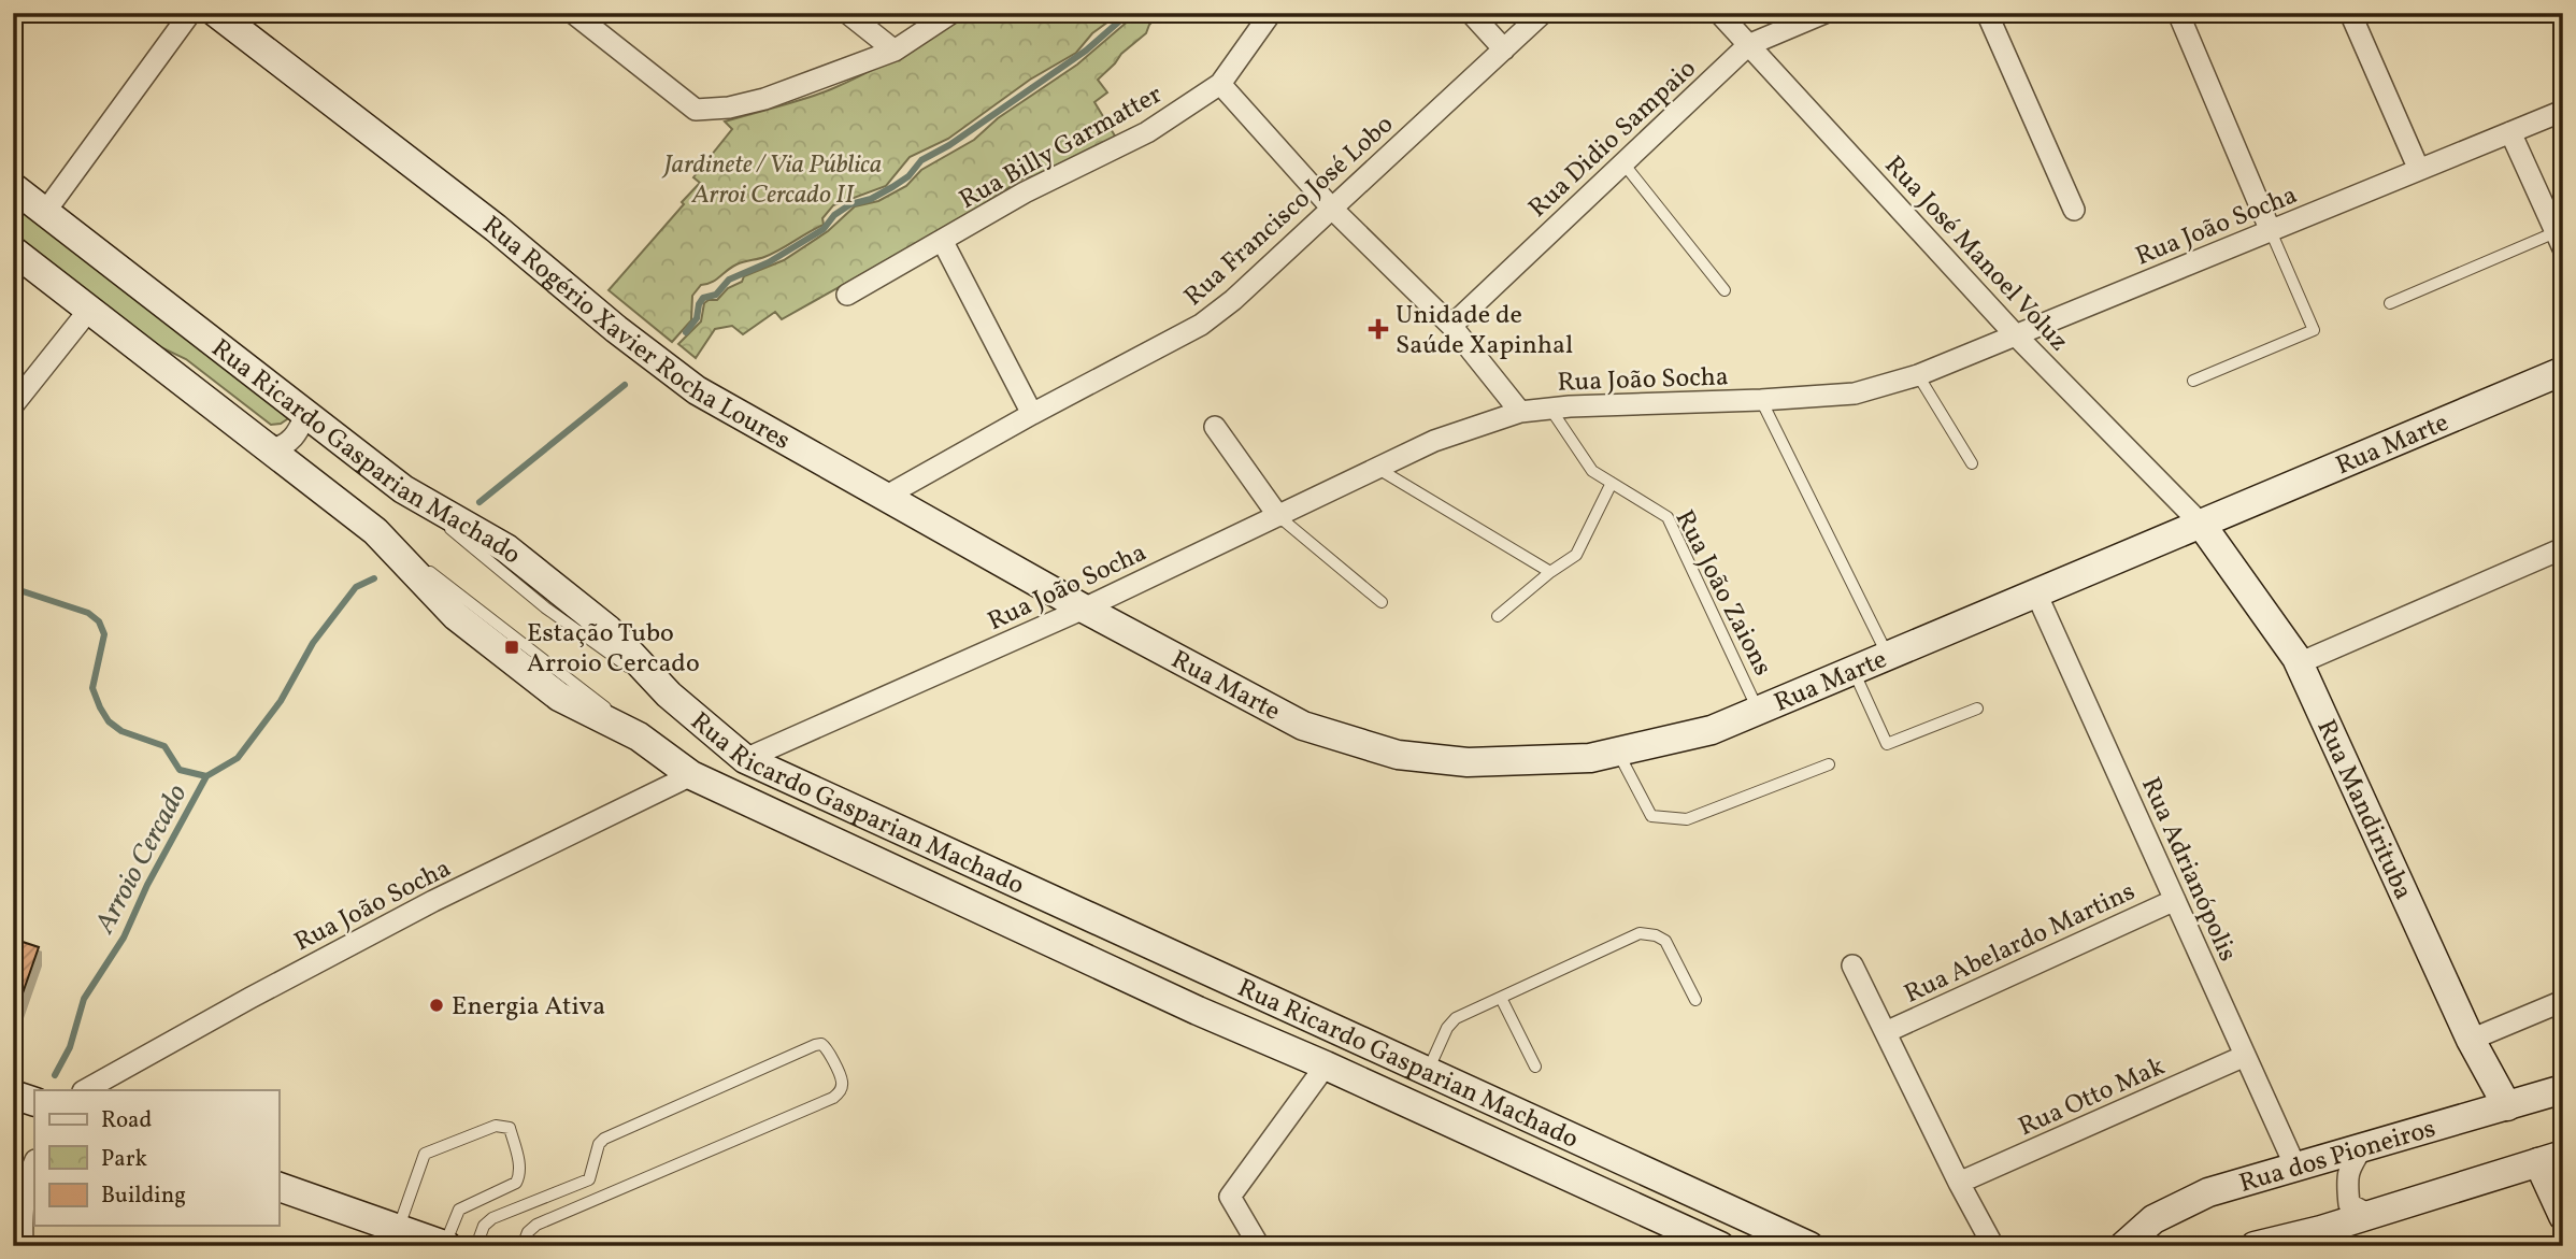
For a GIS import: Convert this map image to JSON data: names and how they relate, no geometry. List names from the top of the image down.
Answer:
{
  "streets": {
    "street": [
      "Rua Didio Sampaio",
      "Rua Billy Garmatter",
      "Rua Francisco José Lobo",
      "Rua João Socha",
      "Rua José Manoel Voluz",
      "Rua Rogério Xavier Rocha Loures",
      "Rua Marte",
      "Rua Ricardo Gasparian Machado",
      "Rua Mandirituba",
      "Rua Adrianópolis",
      "Rua Abelardo Martins",
      "Rua Otto Mak",
      "Rua dos Pioneiros"
    ],
    "lane": ["Rua João Zaions"]
  },
  "crossings": [
    ["Rua Didio Sampaio", "Rua José Manoel Voluz"],
    ["Rua Francisco José Lobo", "Rua Rogério Xavier Rocha Loures"],
    ["Rua João Socha", "Rua José Manoel Voluz"],
    ["Rua João Socha", "Rua Rogério Xavier Rocha Loures"],
    ["Rua João Socha", "Rua Marte"],
    ["Rua João Socha", "Rua Ricardo Gasparian Machado"],
    ["Rua João Socha", "Rua João Zaions"],
    ["Rua José Manoel Voluz", "Rua Marte"],
    ["Rua José Manoel Voluz", "Rua Mandirituba"],
    ["Rua Rogério Xavier Rocha Loures", "Rua Marte"],
    ["Rua Marte", "Rua João Zaions"],
    ["Rua Marte", "Rua Mandirituba"],
    ["Rua Marte", "Rua Adrianópolis"],
    ["Rua Mandirituba", "Rua dos Pioneiros"],
    ["Rua Adrianópolis", "Rua Abelardo Martins"],
    ["Rua Adrianópolis", "Rua Otto Mak"],
    ["Rua Adrianópolis", "Rua dos Pioneiros"]
  ],
  "water": ["Arroio Cercado"],
  "parks": ["Jardinete / Via Pública Arroi Cercado II"],
  "places": {
    "health": ["Unidade de Saúde Xapinhal"],
    "transit": ["Estação Tubo Arroio Cercado"],
    "other": ["Energia Ativa"]
  },
  "legend": ["Road", "Park", "Building"]
}
